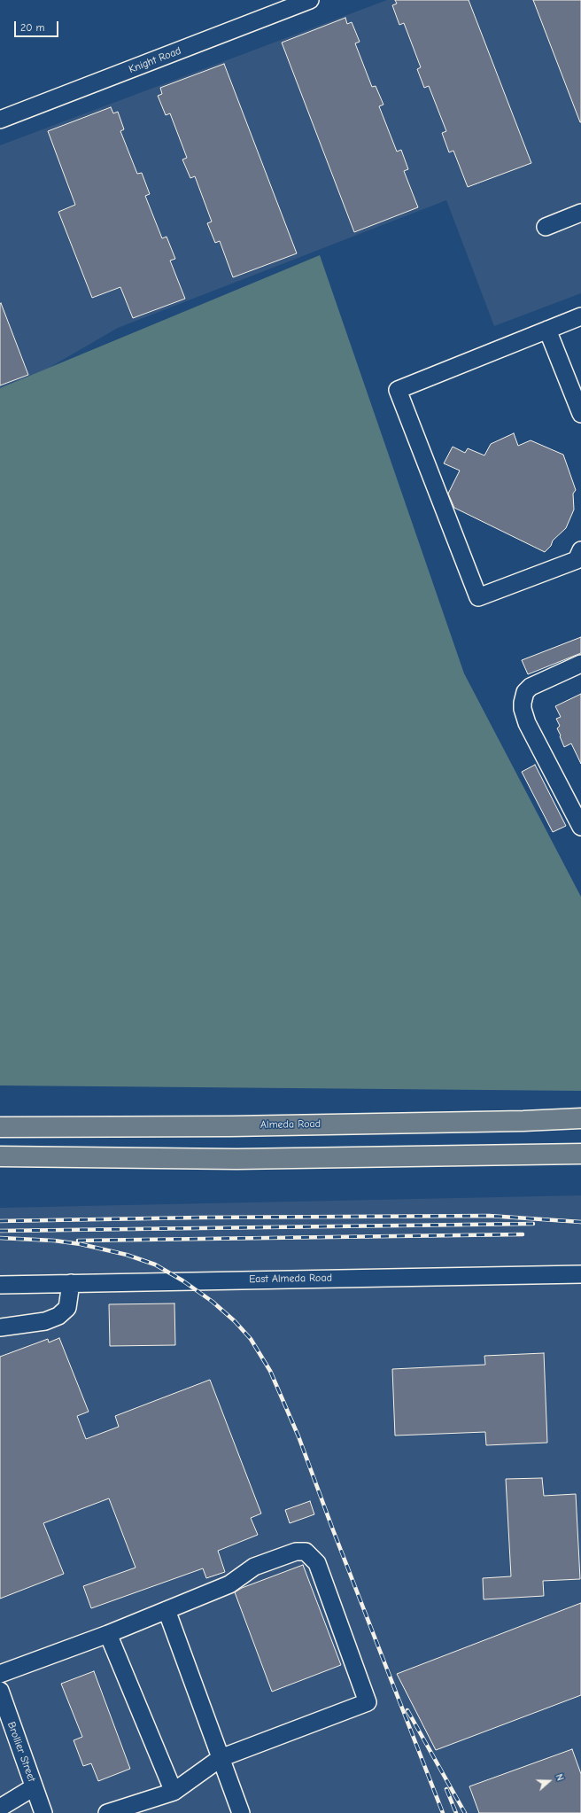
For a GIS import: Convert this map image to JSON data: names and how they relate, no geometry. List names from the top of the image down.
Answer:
{
  "streets": {
    "main road": ["Almeda Road"],
    "street": ["Knight Road", "East Almeda Road", "Brollier Street"]
  },
  "scale_bar": "20 m",
  "north": "right"
}
